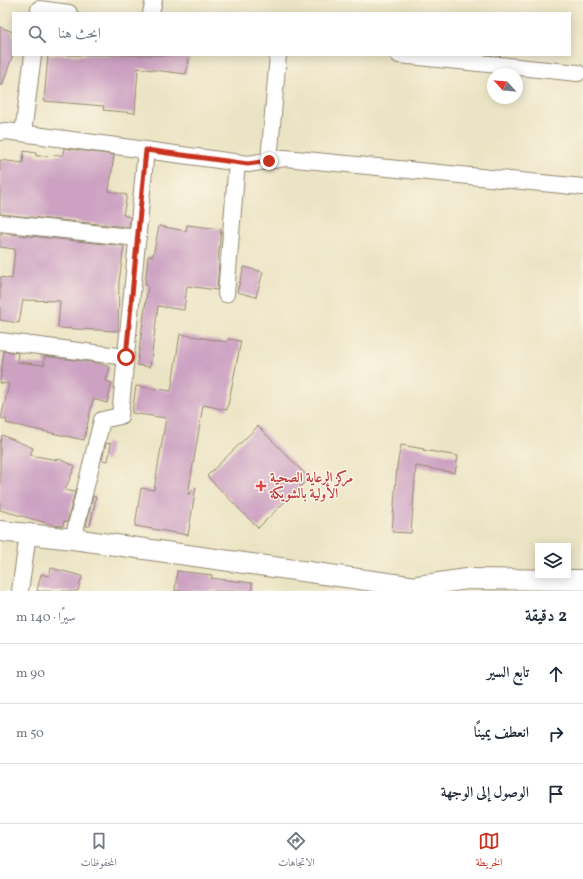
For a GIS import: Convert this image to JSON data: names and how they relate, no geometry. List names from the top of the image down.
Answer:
{
  "places": {
    "health": ["مركز الرعاية الصحية الأولية بالشويكة"]
  },
  "north": "top left",
  "page": {
    "search": "ابحث هنا",
    "heading": ["2 دقيقة", "سيرًا · 140 m"],
    "list": [
      ["تابع السير", "90 m"],
      ["انعطف يمينًا", "50 m"],
      "الوصول إلى الوجهة"
    ],
    "nav": ["الخريطة", "الاتجاهات", "المحفوظات"]
  }
}
